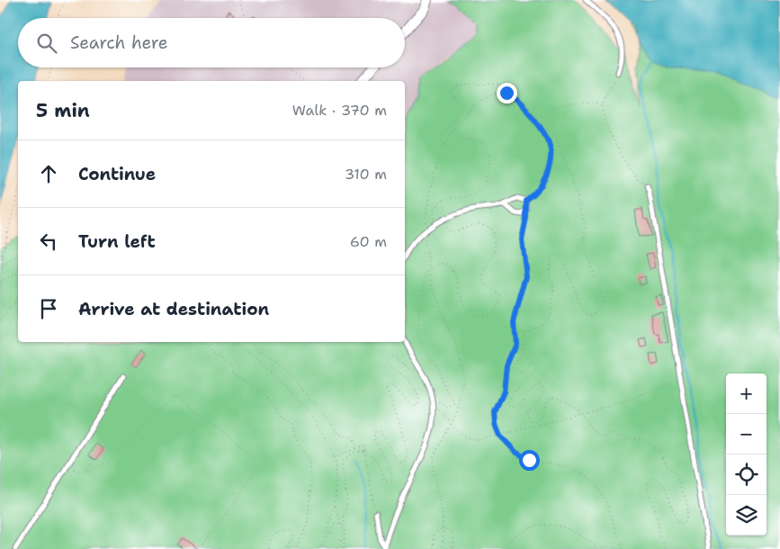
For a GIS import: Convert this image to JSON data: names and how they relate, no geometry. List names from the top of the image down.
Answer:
{
  "page": {
    "search": "Search here",
    "heading": ["5 min", "Walk · 370 m"],
    "list": [
      ["Continue", "310 m"],
      ["Turn left", "60 m"],
      "Arrive at destination"
    ],
    "map_buttons": ["+", "−"]
  }
}
